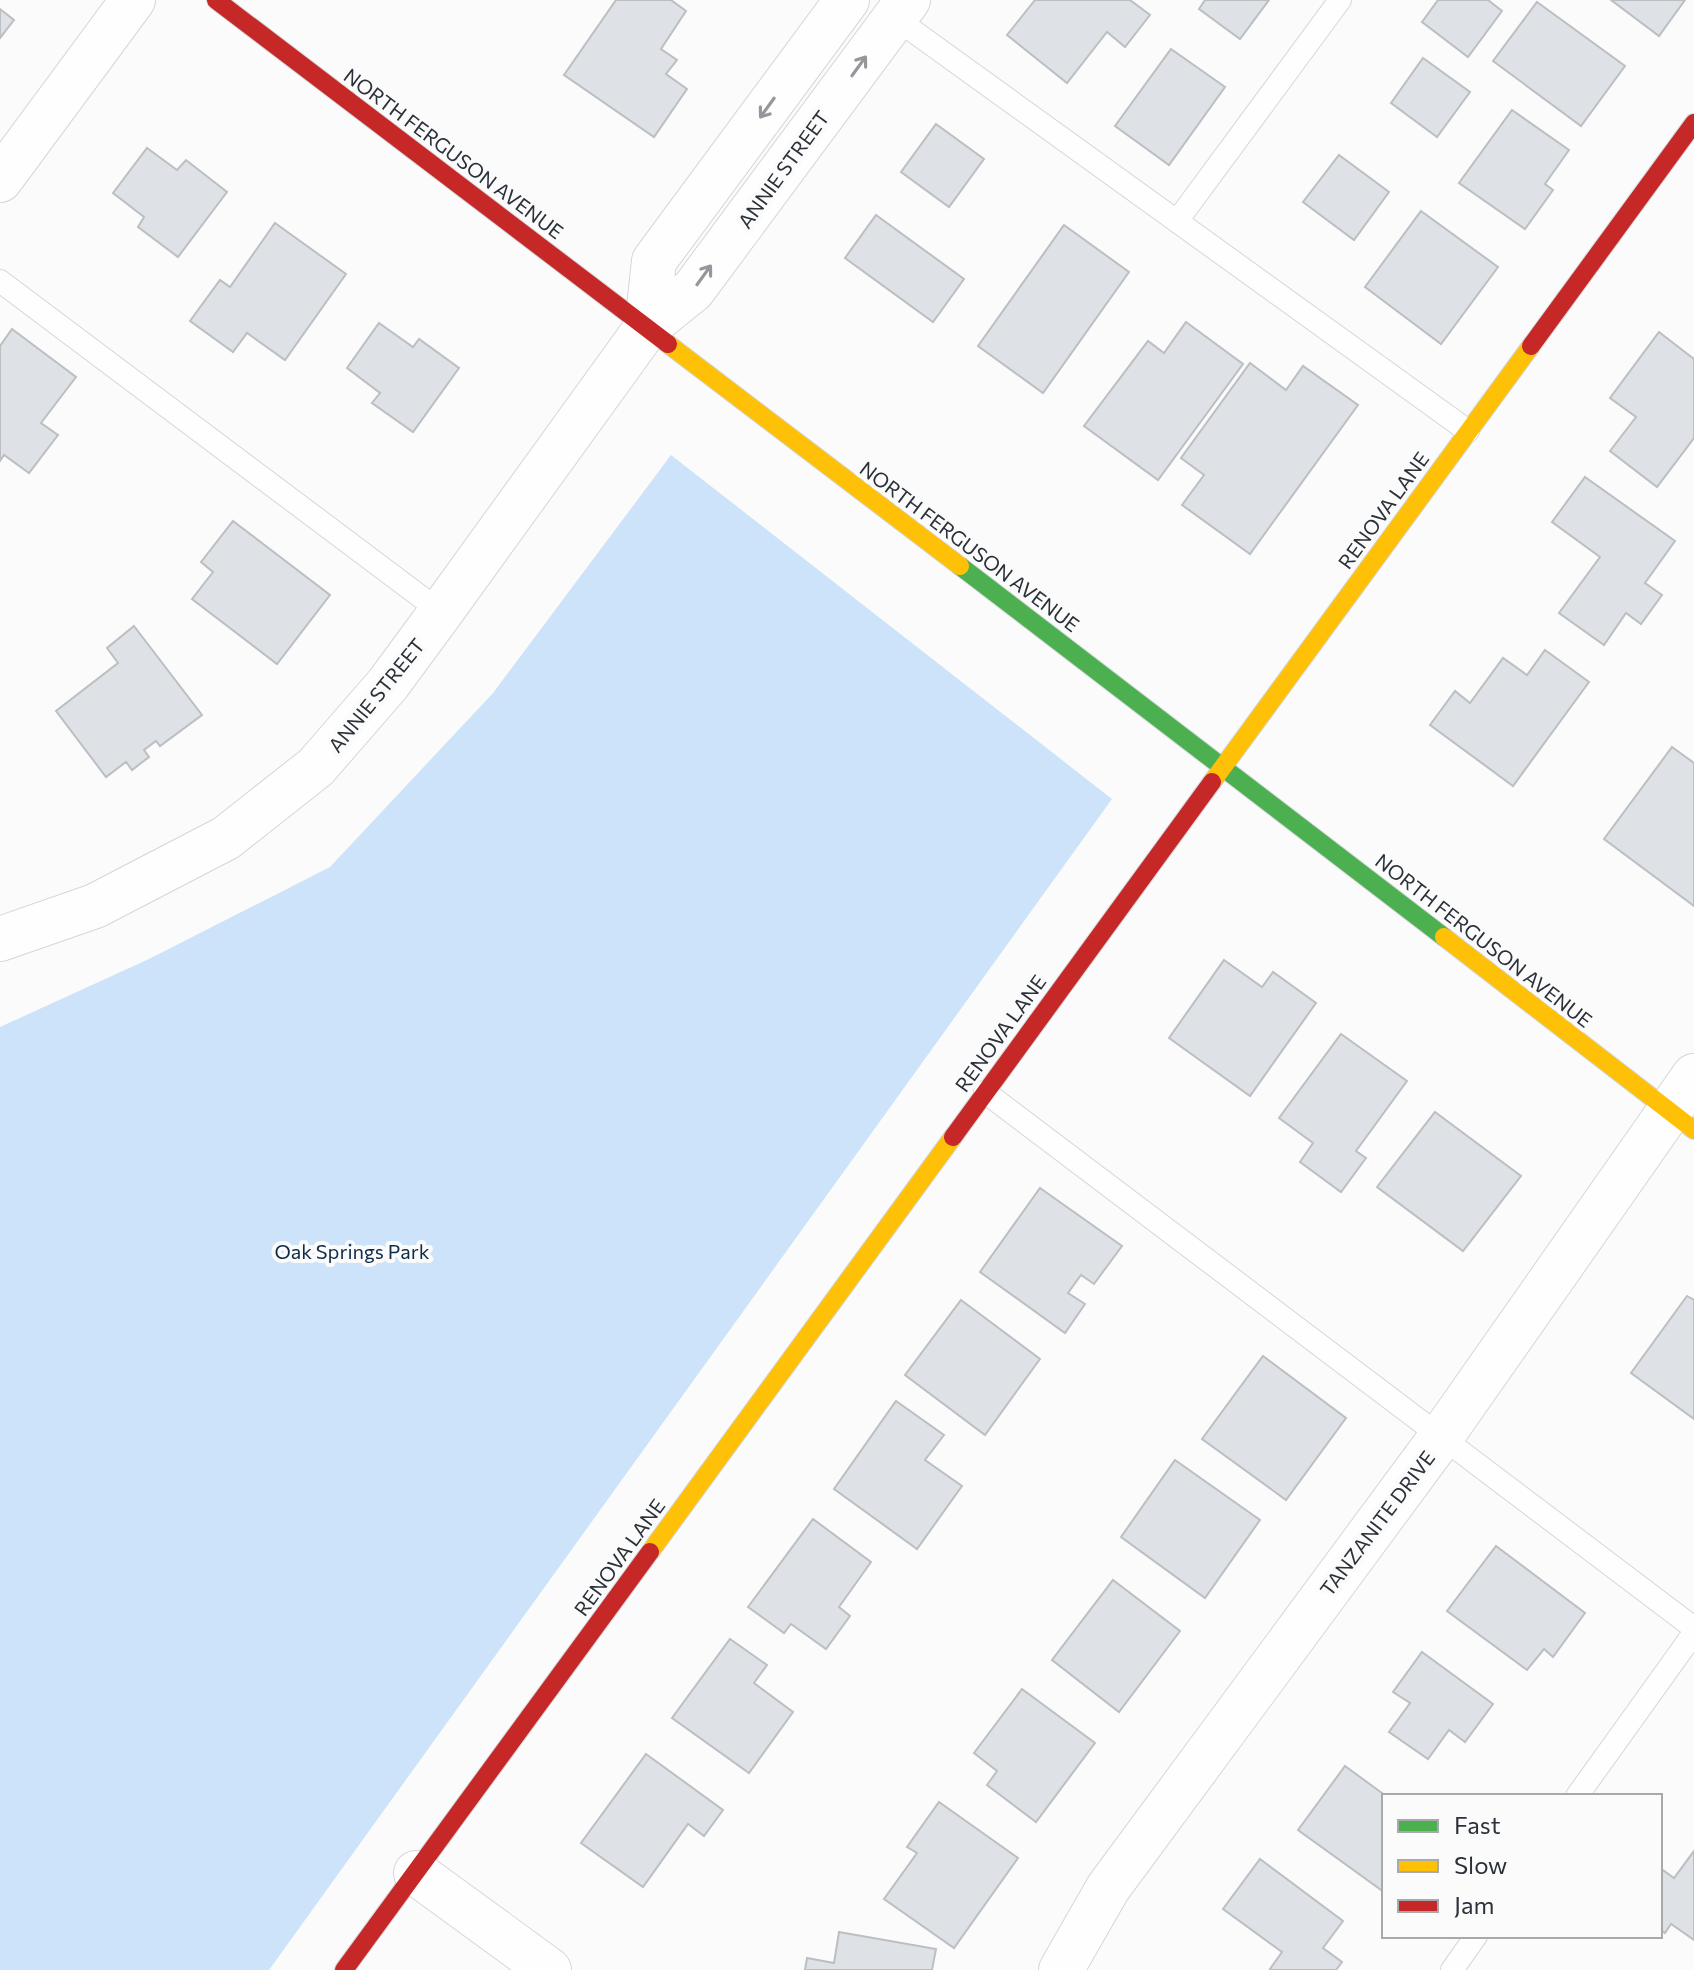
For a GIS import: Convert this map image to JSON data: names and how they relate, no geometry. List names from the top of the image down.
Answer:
{
  "streets": {
    "street": [
      "NORTH FERGUSON AVENUE",
      "ANNIE STREET",
      "RENOVA LANE",
      "TANZANITE DRIVE"
    ]
  },
  "crossings": [
    ["NORTH FERGUSON AVENUE", "ANNIE STREET"],
    ["NORTH FERGUSON AVENUE", "RENOVA LANE"],
    ["NORTH FERGUSON AVENUE", "TANZANITE DRIVE"]
  ],
  "parks": ["Oak Springs Park"],
  "legend": ["Fast", "Slow", "Jam"]
}
